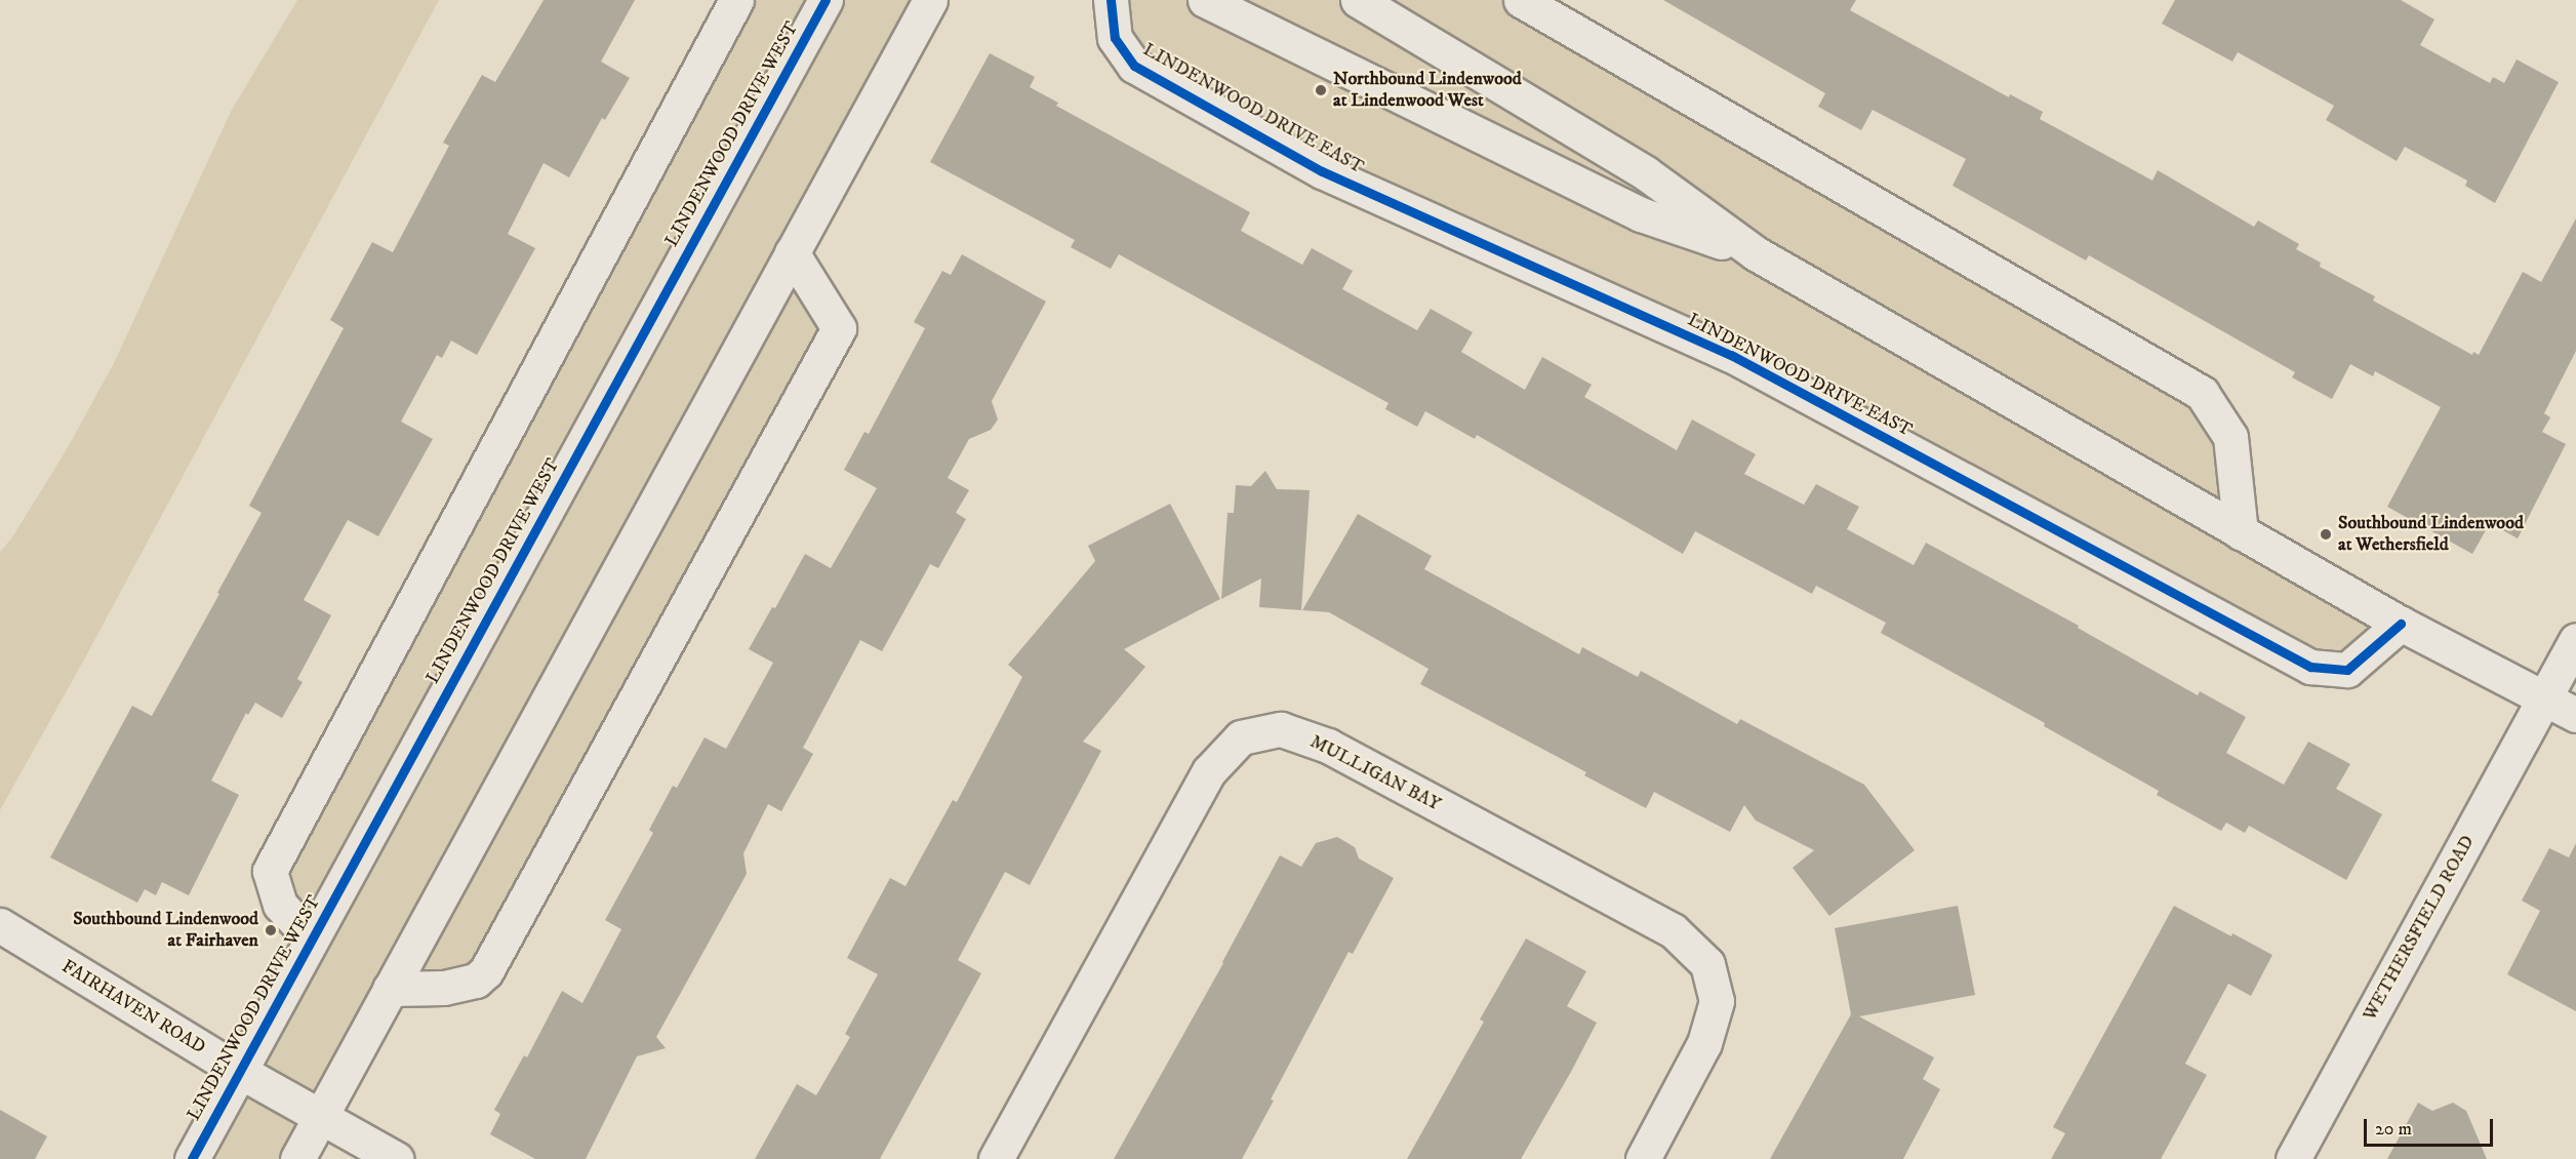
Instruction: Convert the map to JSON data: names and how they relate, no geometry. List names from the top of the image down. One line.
{"streets":{"street":["LINDENWOOD DRIVE EAST","LINDENWOOD DRIVE WEST","MULLIGAN BAY","WETHERSFIELD ROAD","FAIRHAVEN ROAD"]},"crossings":[["LINDENWOOD DRIVE WEST","FAIRHAVEN ROAD"]],"places":["Northbound Lindenwood at Lindenwood West","Southbound Lindenwood at Wethersfield","Southbound Lindenwood at Fairhaven"],"scale_bar":"20 m"}
